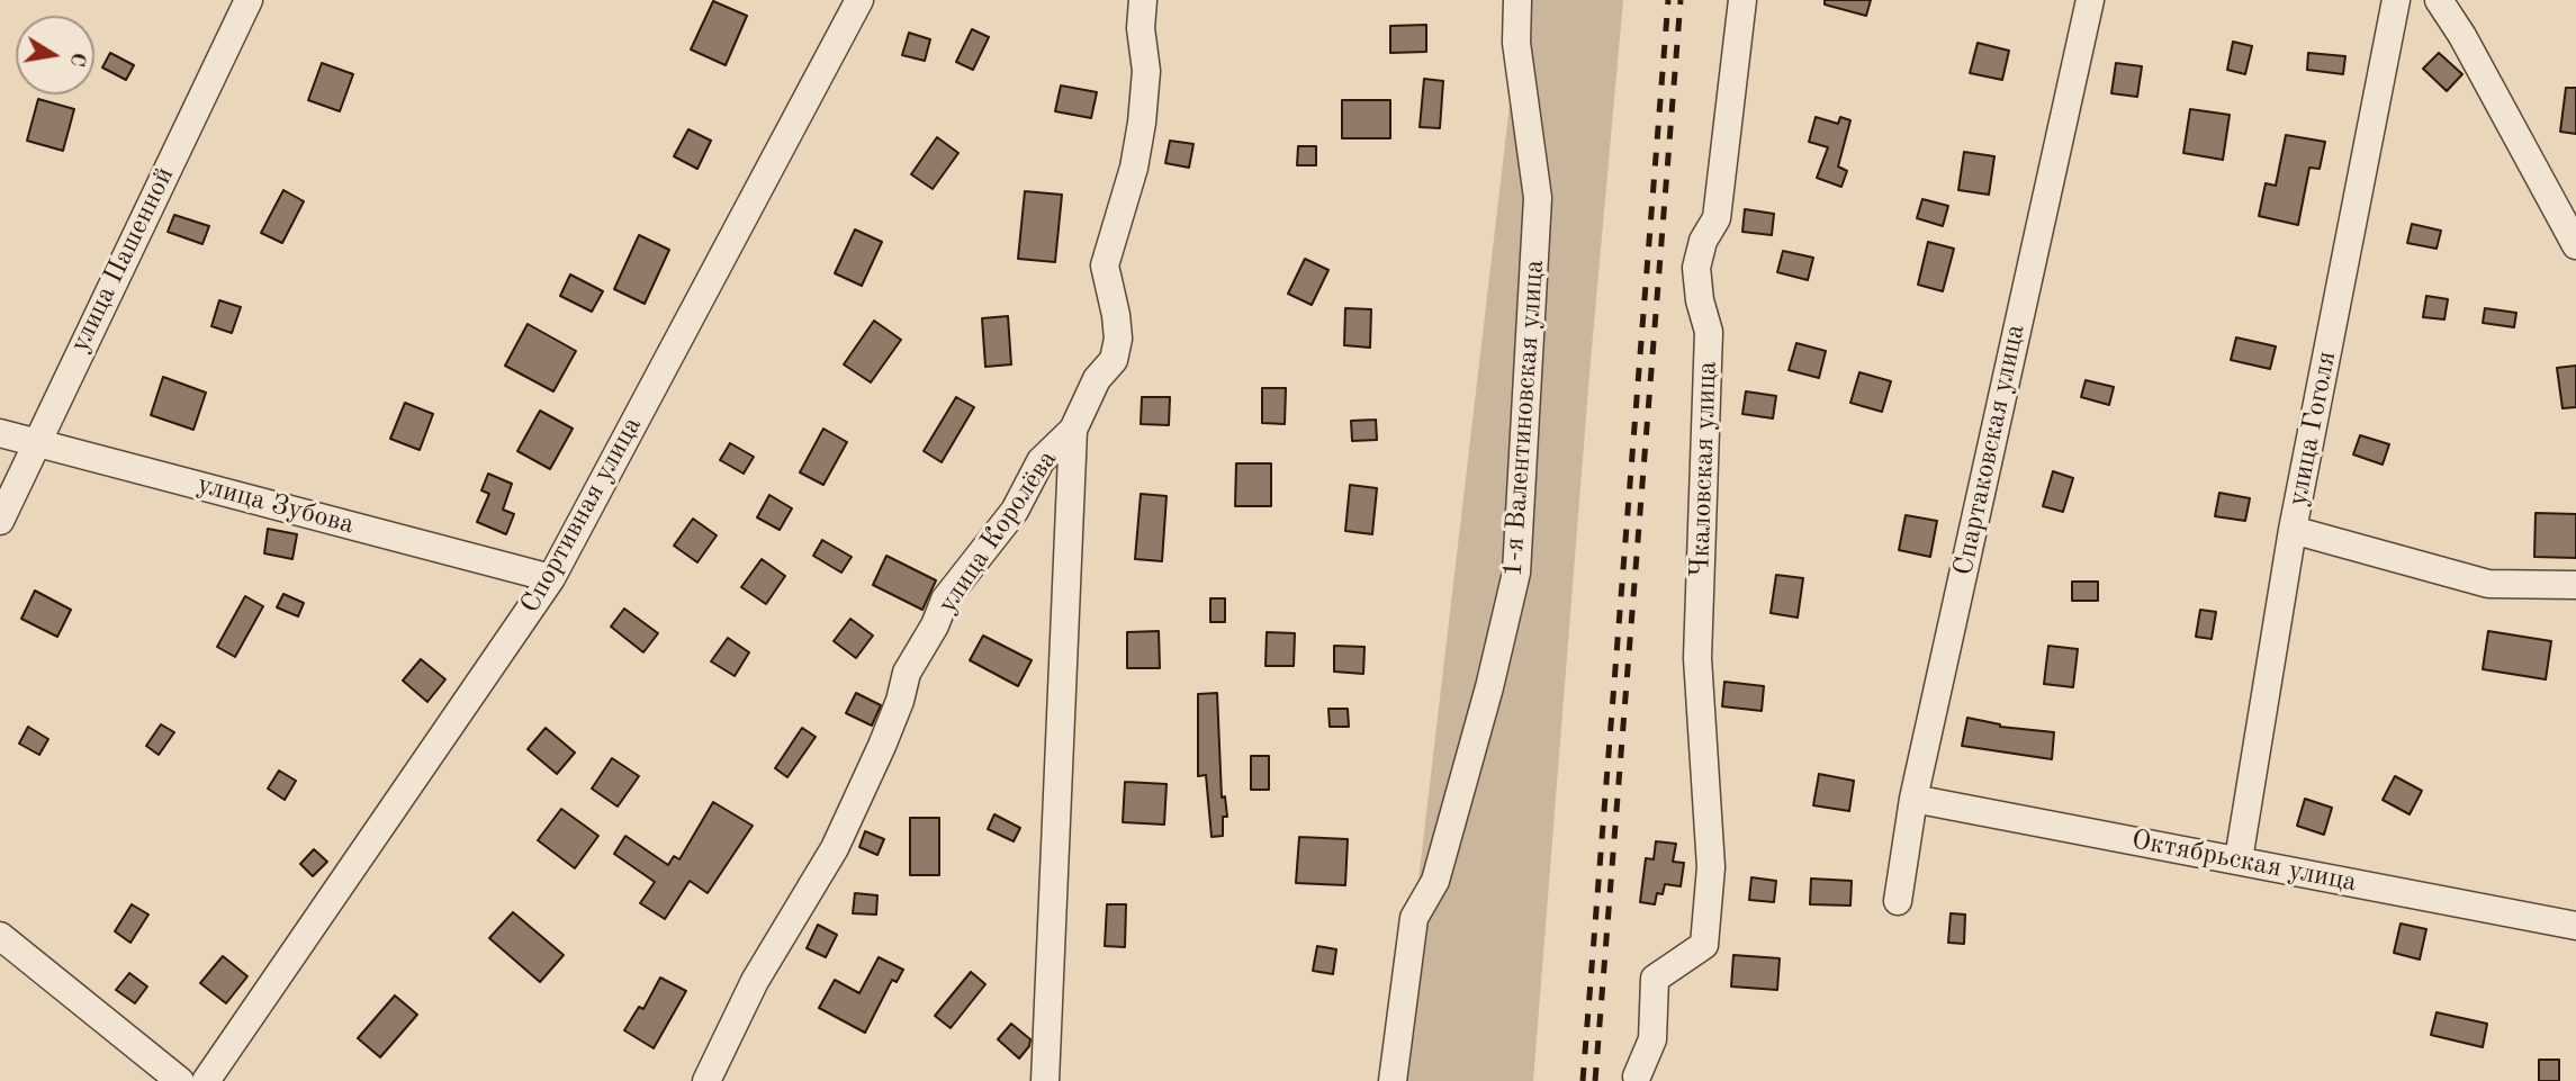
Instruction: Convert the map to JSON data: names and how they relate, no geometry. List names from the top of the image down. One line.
{"streets":{"street":["улица Пашенной","1-я Валентиновская улица","улица Гоголя","Спартаковская улица","Чкаловская улица","улица Зубова","Спортивная улица","улица Королёва","Октябрьская улица"]},"crossings":[["улица Пашенной","улица Зубова"],["улица Гоголя","Октябрьская улица"],["Спартаковская улица","Октябрьская улица"],["улица Зубова","Спортивная улица"]],"north":"right"}
